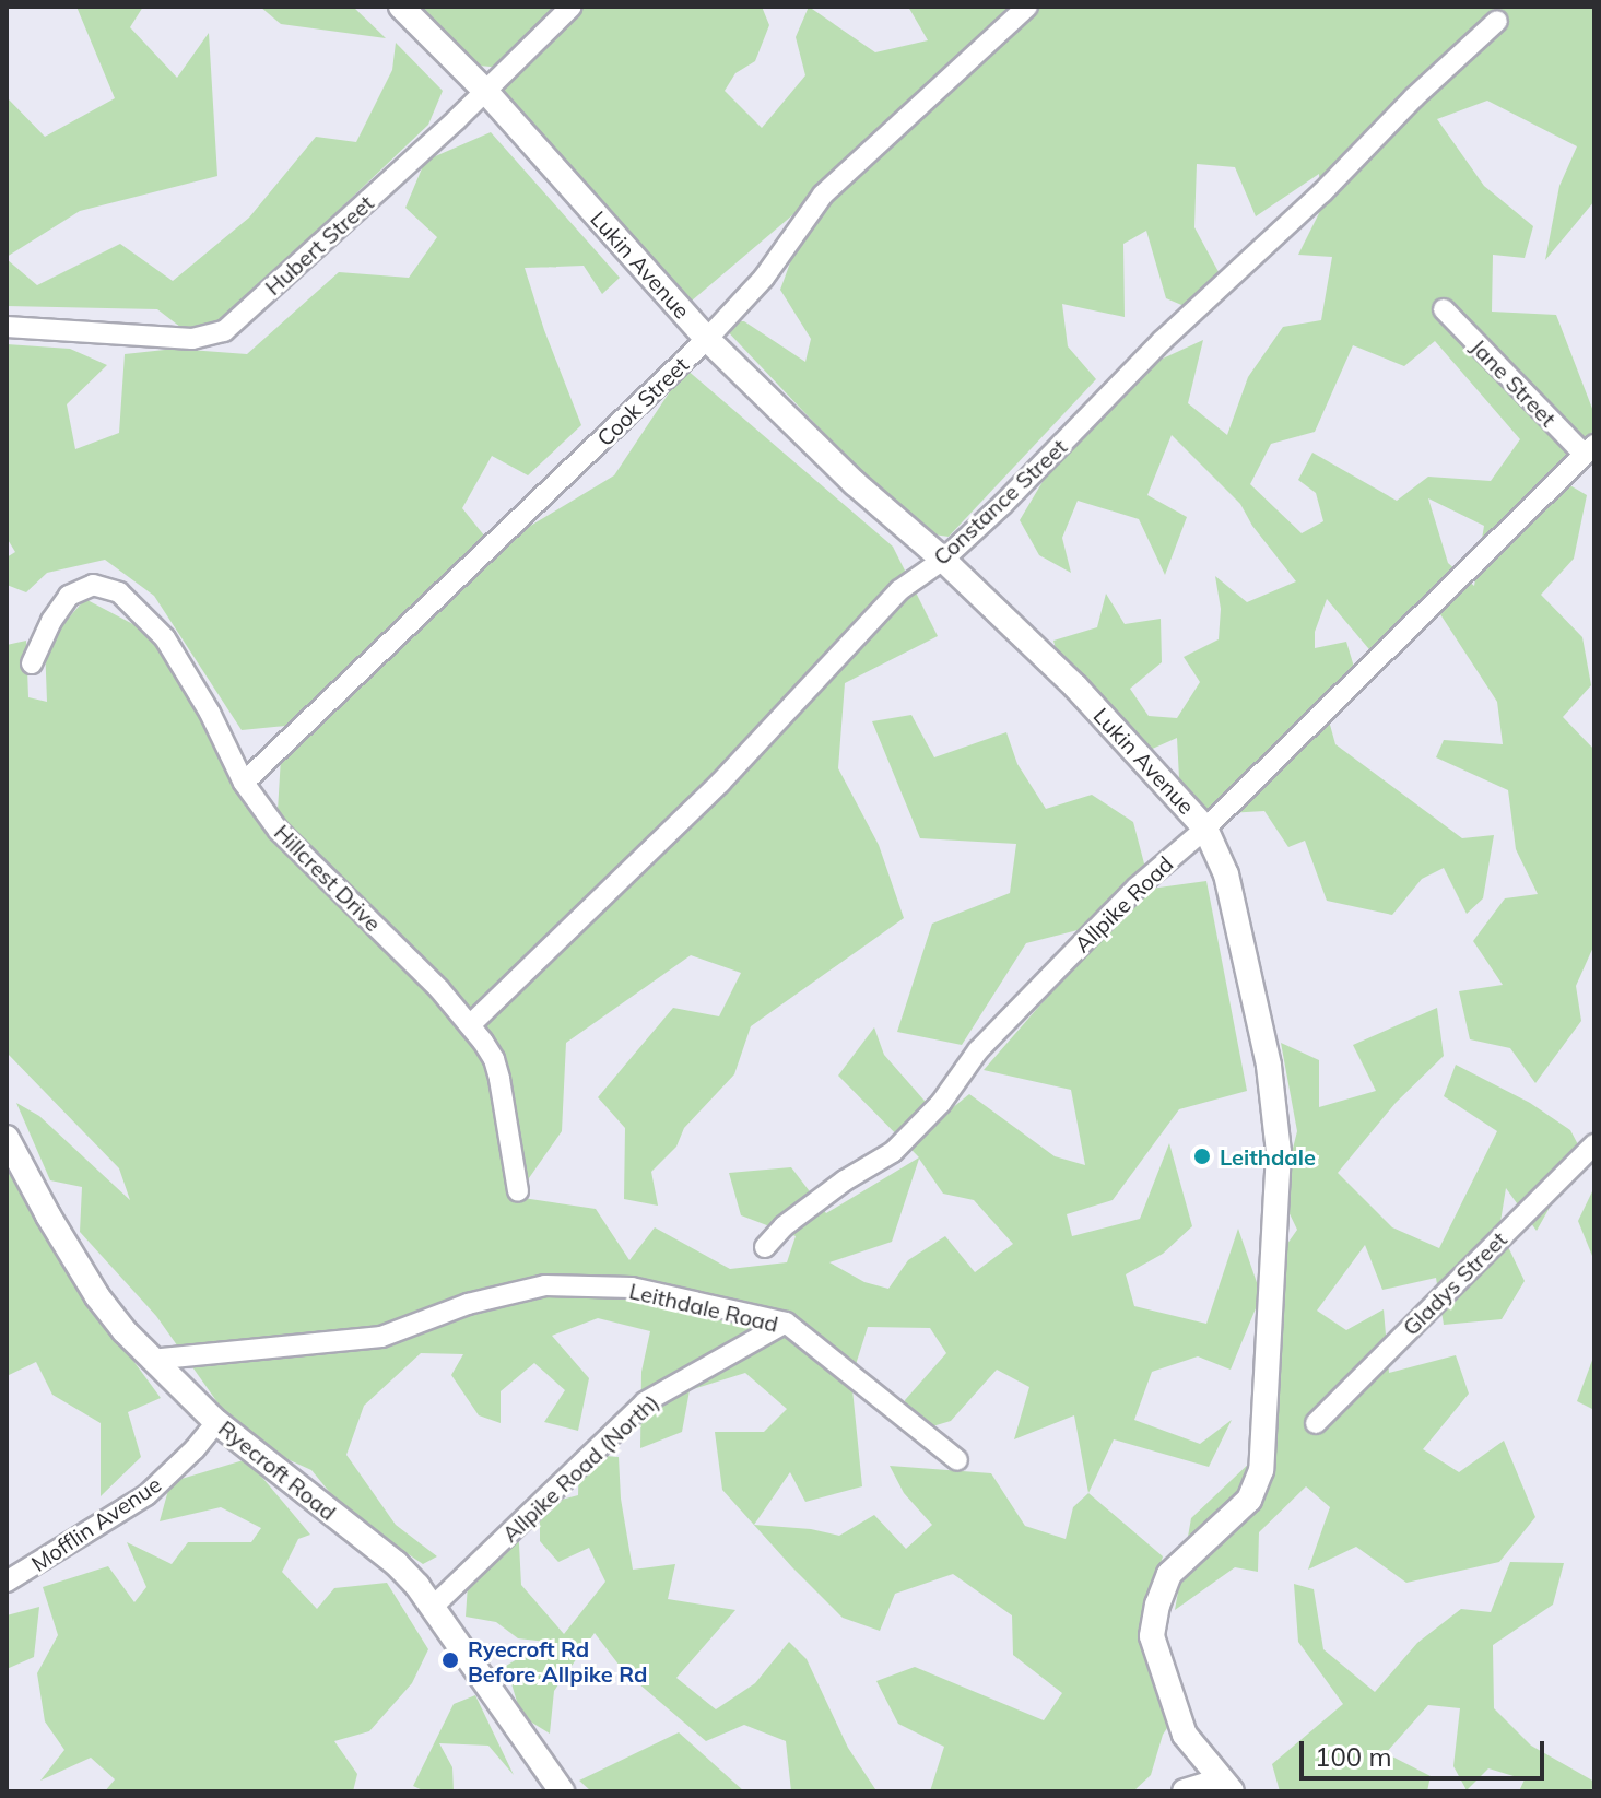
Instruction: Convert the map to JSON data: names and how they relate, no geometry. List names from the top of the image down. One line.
{"streets":{"street":["Hubert Street","Lukin Avenue","Jane Street","Cook Street","Constance Street","Hillcrest Drive","Allpike Road","Gladys Street","Leithdale Road","Allpike Road (North)","Ryecroft Road","Mofflin Avenue"]},"crossings":[["Hubert Street","Lukin Avenue"],["Lukin Avenue","Cook Street"],["Lukin Avenue","Constance Street"],["Lukin Avenue","Allpike Road"],["Jane Street","Allpike Road"],["Cook Street","Hillcrest Drive"],["Constance Street","Hillcrest Drive"],["Leithdale Road","Allpike Road (North)"],["Leithdale Road","Ryecroft Road"],["Allpike Road (North)","Ryecroft Road"],["Ryecroft Road","Mofflin Avenue"]],"places":["Leithdale","Ryecroft Rd Before Allpike Rd"],"scale_bar":"100 m"}
